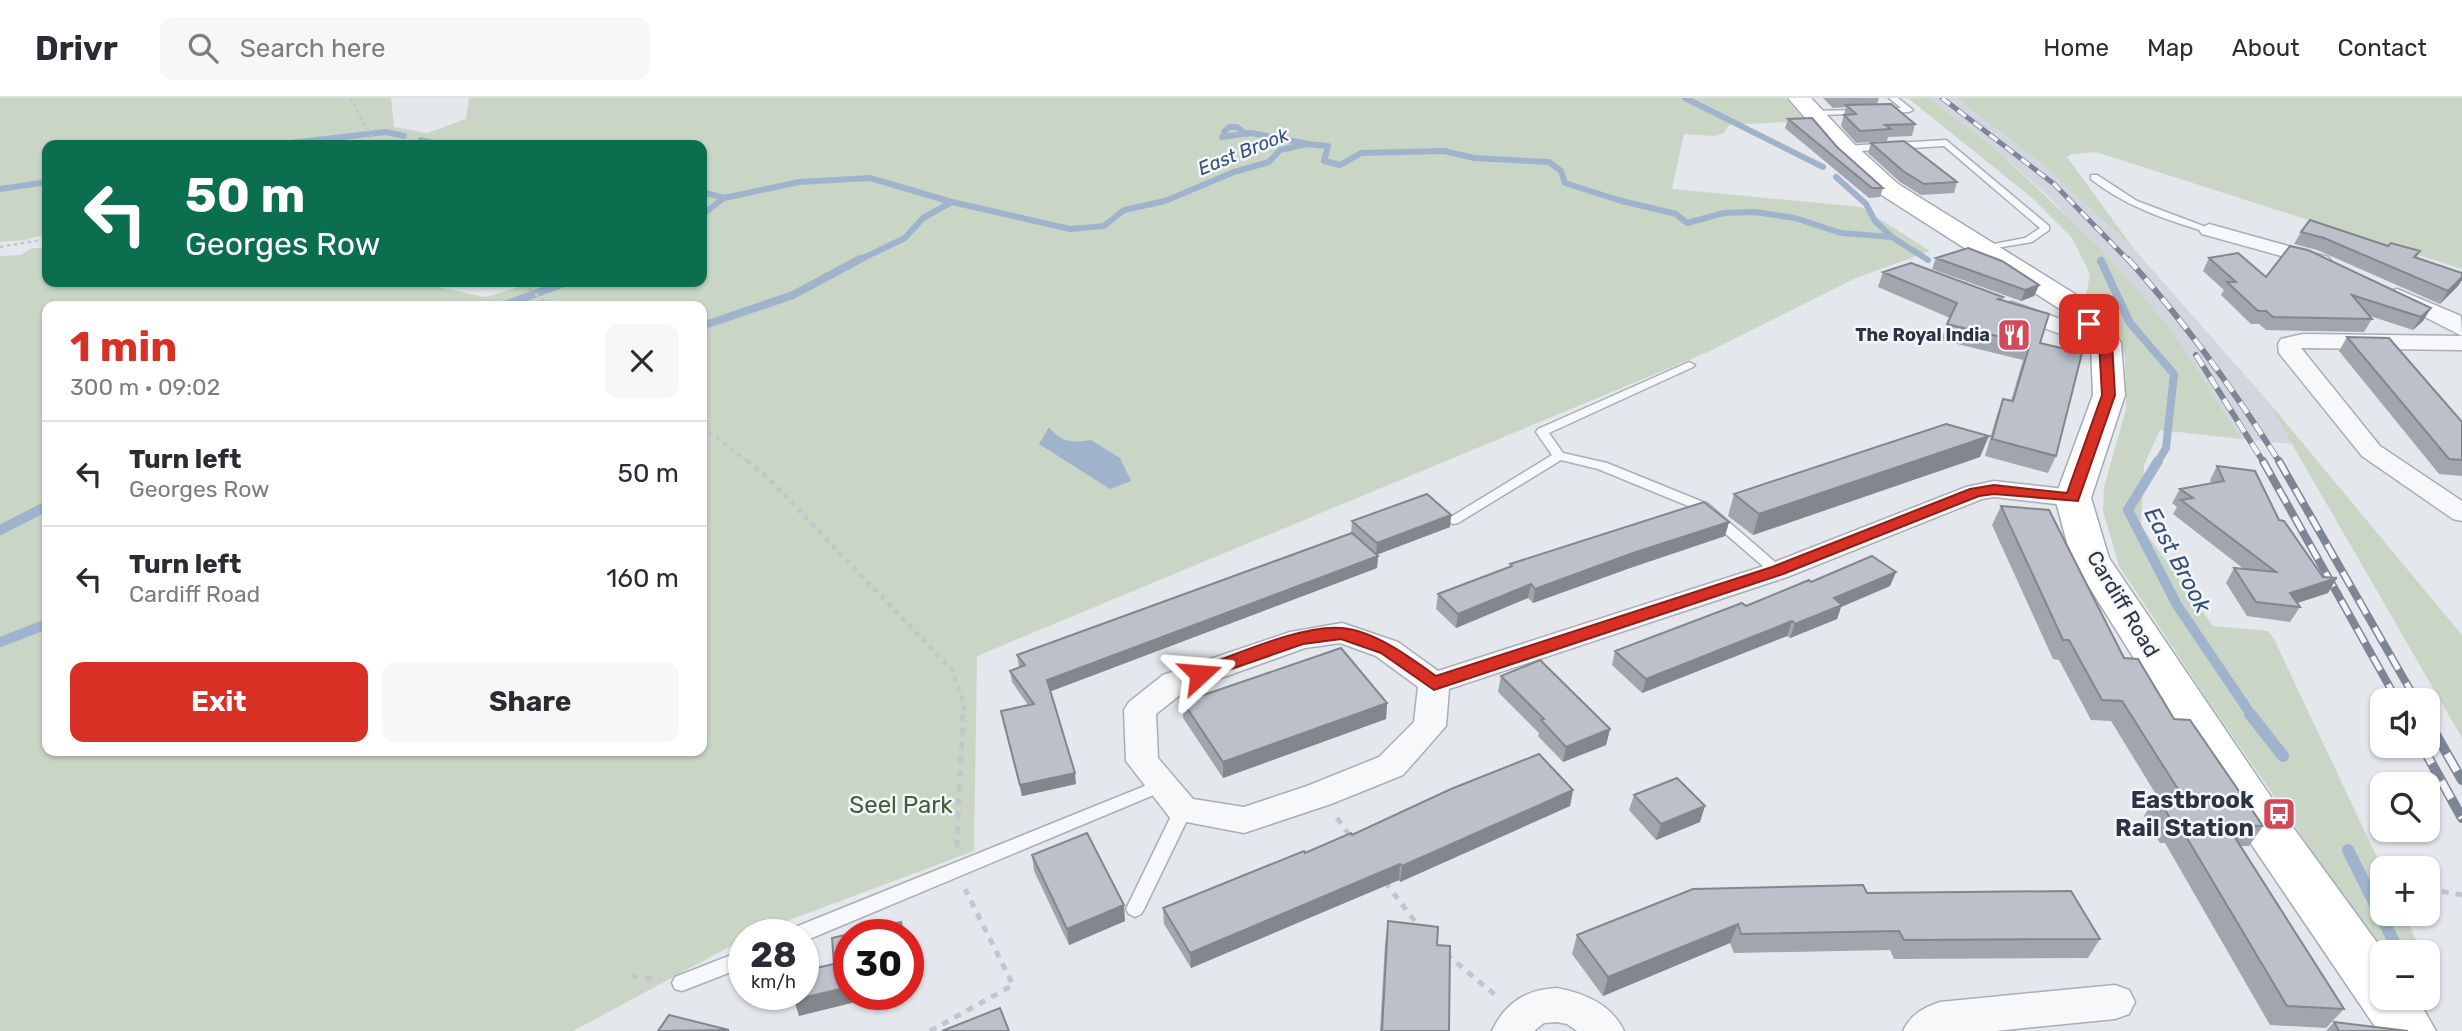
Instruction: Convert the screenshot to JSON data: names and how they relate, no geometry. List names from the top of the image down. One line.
{"streets":{"main road":["Cardiff Road"]},"water":["East Brook"],"parks":["Seel Park"],"places":{"restaurant":["The Royal India"],"bus stop":["Eastbrook Rail Station"]},"page":{"header":"Drivr","search":"Search here","nav":["Home","Map","About","Contact"],"turn":["50 m","Georges Row"],"heading":["1 min","300 m · 09:02"],"list":[{"name":"Turn left","note":"Georges Row","value":"50 m"},{"name":"Turn left","note":"Cardiff Road","value":"160 m"}],"buttons":["Exit","Share"],"map_buttons":["+","−"],"speed":"28 km/h","limit":"30"}}
